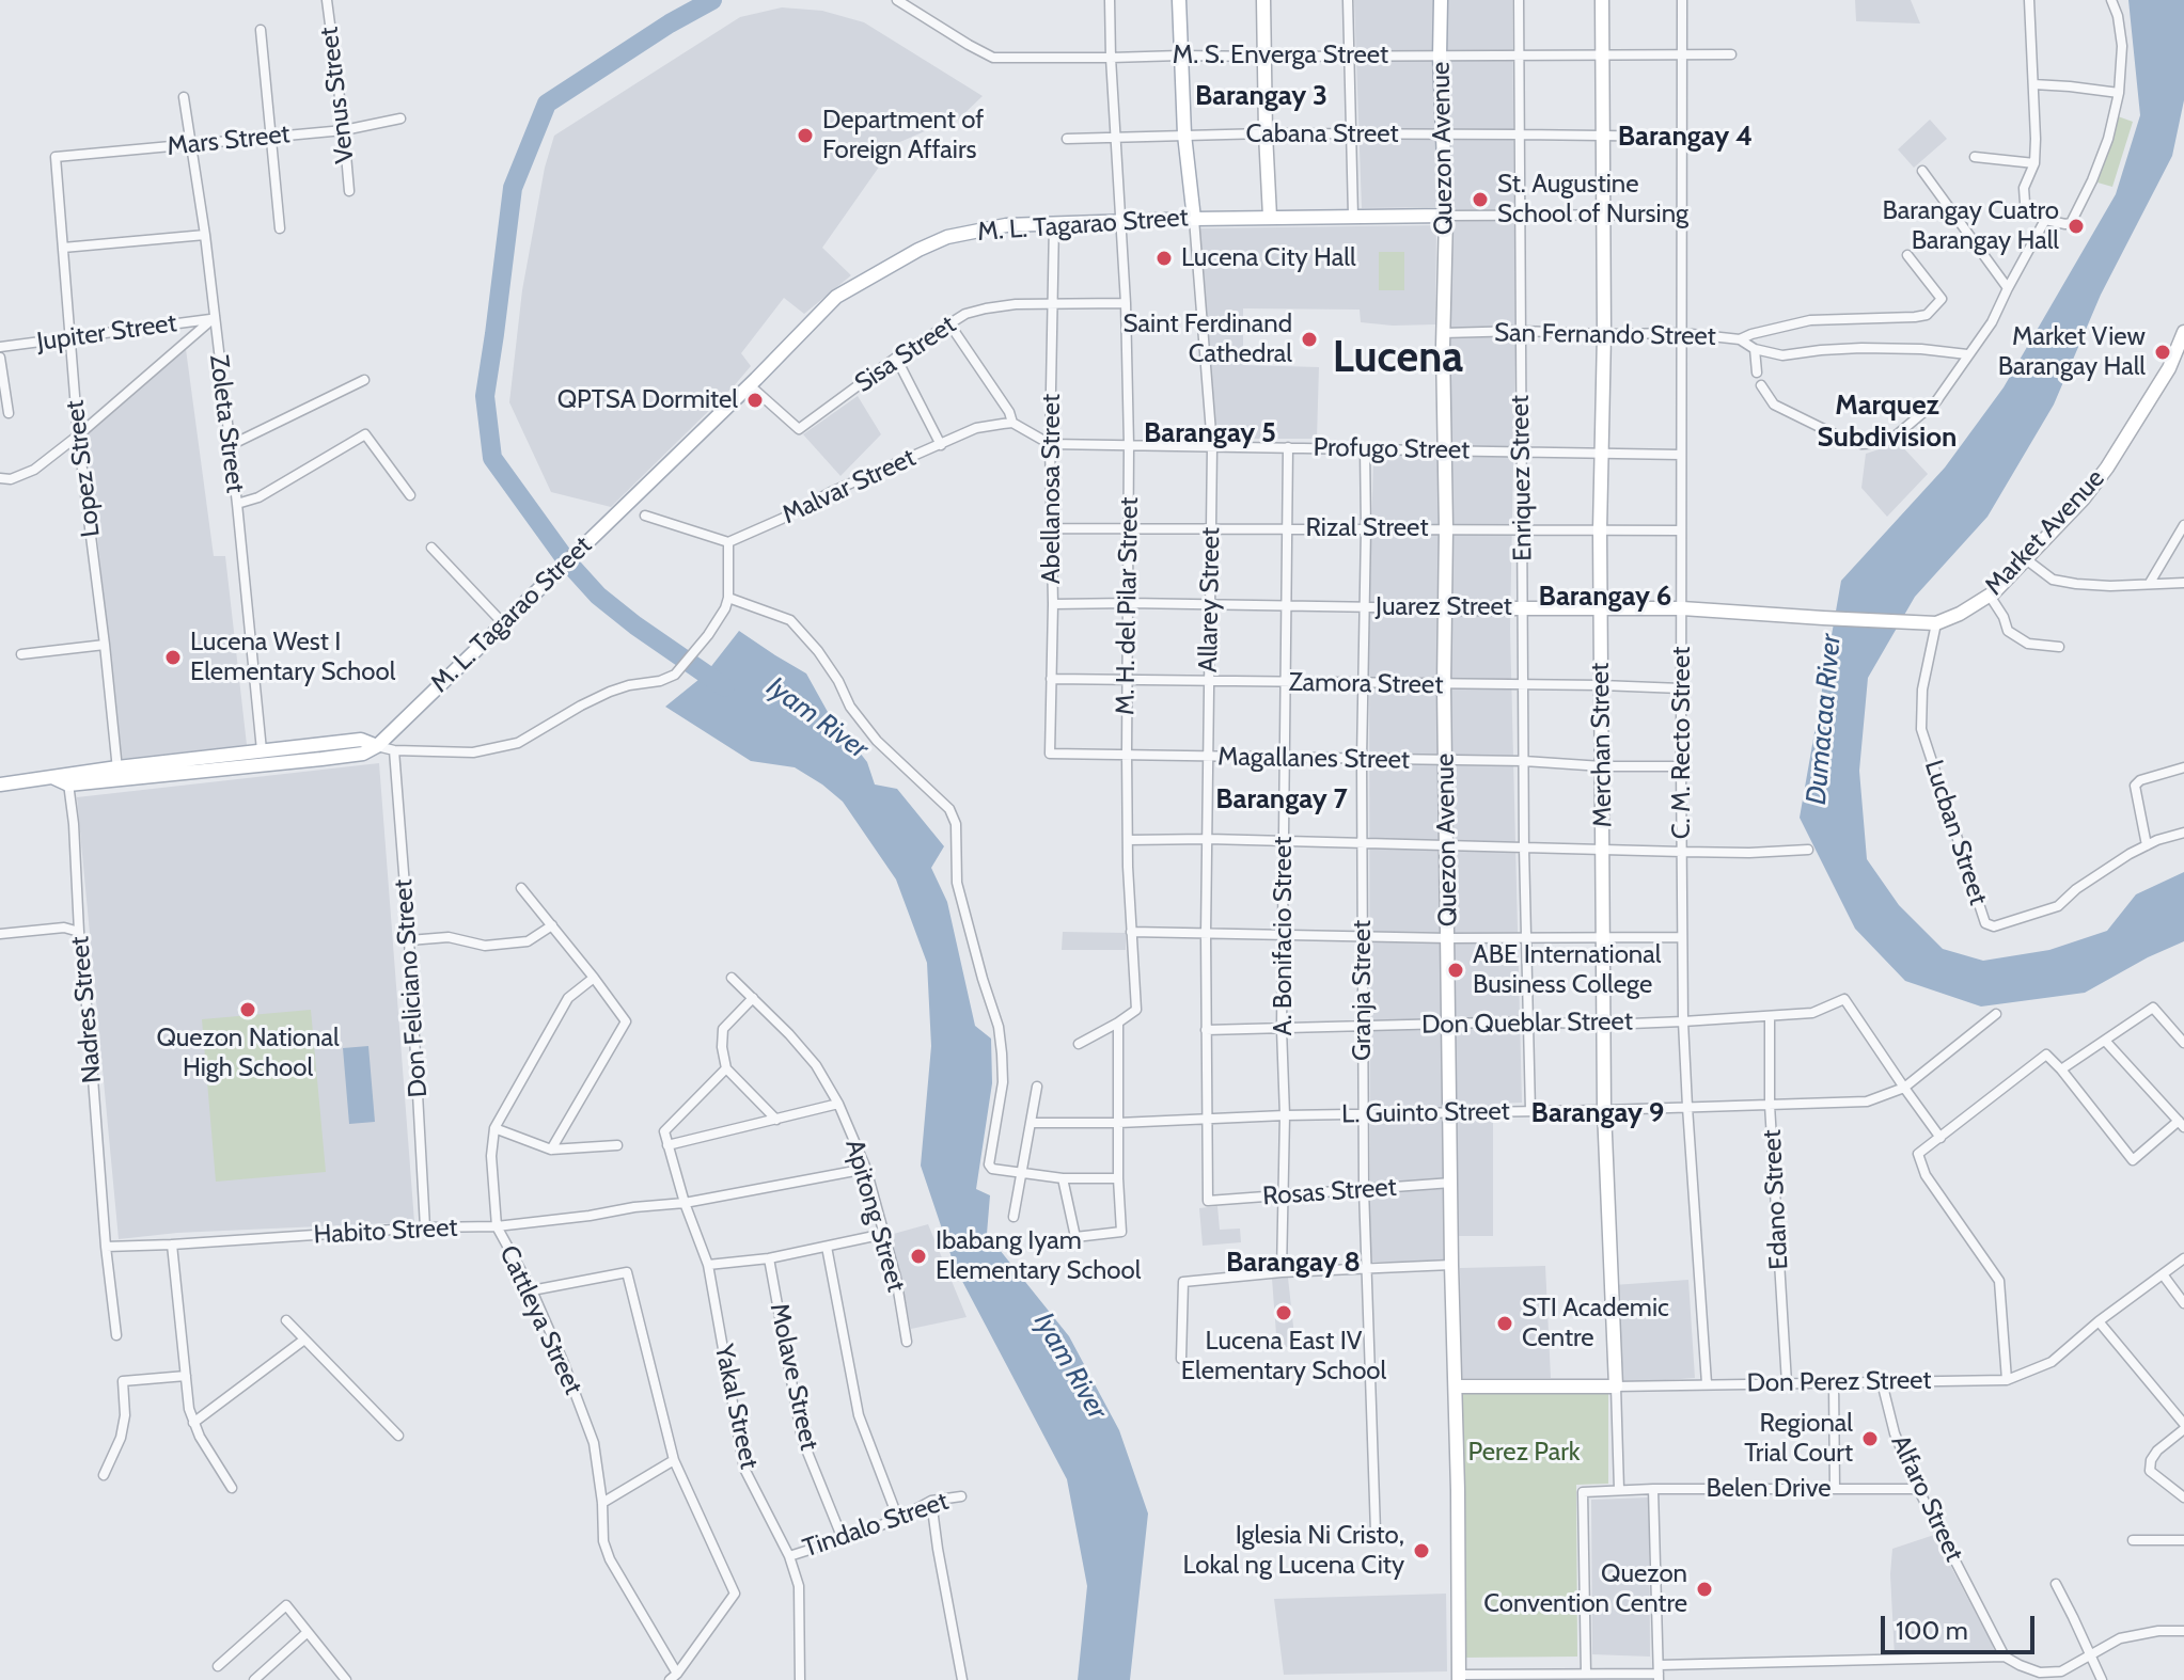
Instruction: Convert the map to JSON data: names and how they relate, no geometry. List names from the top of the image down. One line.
{"streets":{"main road":["Quezon Avenue","M. L. Tagarao Street","Market Avenue","Allarey Street","Juarez Street","Merchan Street","Don Perez Street"],"street":["M. S. Enverga Street","Venus Street","Cabana Street","Mars Street","Jupiter Street","San Fernando Street","Sisa Street","Zoleta Street","Profugo Street","Lopez Street","Enriquez Street","Malvar Street","Abellanosa Street","Rizal Street","M. H. del Pilar Street","Zamora Street","C. M. Recto Street","Magallanes Street","Lucban Street","A. Bonifacio Street","Don Feliciano Street","Granja Street","Nadres Street","Don Queblar Street","L. Guinto Street","Rosas Street","Edano Street","Apitong Street","Habito Street","Cattleya Street","Molave Street","Yakal Street","Belen Drive","Alfaro Street","Tindalo Street"]},"crossings":[["M. S. Enverga Street","Quezon Avenue"],["M. S. Enverga Street","Enriquez Street"],["M. S. Enverga Street","Allarey Street"],["M. S. Enverga Street","M. H. del Pilar Street"],["M. S. Enverga Street","C. M. Recto Street"],["M. S. Enverga Street","Merchan Street"],["Venus Street","Mars Street"],["Cabana Street","Quezon Avenue"],["Cabana Street","Enriquez Street"],["Cabana Street","Allarey Street"],["Cabana Street","M. H. del Pilar Street"],["Cabana Street","C. M. Recto Street"],["Cabana Street","Merchan Street"],["Mars Street","Zoleta Street"],["Mars Street","Lopez Street"],["Quezon Avenue","M. L. Tagarao Street"],["Quezon Avenue","San Fernando Street"],["Quezon Avenue","Profugo Street"],["Quezon Avenue","Rizal Street"],["Quezon Avenue","Juarez Street"],["Quezon Avenue","Zamora Street"],["Quezon Avenue","Magallanes Street"],["Quezon Avenue","Don Queblar Street"],["Quezon Avenue","L. Guinto Street"],["Quezon Avenue","Rosas Street"],["Quezon Avenue","Don Perez Street"],["M. L. Tagarao Street","Sisa Street"],["M. L. Tagarao Street","Zoleta Street"],["M. L. Tagarao Street","Lopez Street"],["M. L. Tagarao Street","Enriquez Street"],["M. L. Tagarao Street","Abellanosa Street"],["M. L. Tagarao Street","Allarey Street"],["M. L. Tagarao Street","M. H. del Pilar Street"],["M. L. Tagarao Street","C. M. Recto Street"],["M. L. Tagarao Street","Merchan Street"],["M. L. Tagarao Street","Nadres Street"],["Jupiter Street","Zoleta Street"],["Jupiter Street","Lopez Street"],["San Fernando Street","Enriquez Street"],["San Fernando Street","C. M. Recto Street"],["San Fernando Street","Merchan Street"],["Sisa Street","Abellanosa Street"],["Sisa Street","M. H. del Pilar Street"],["Profugo Street","Enriquez Street"],["Profugo Street","Abellanosa Street"],["Profugo Street","Allarey Street"],["Profugo Street","M. H. del Pilar Street"],["Profugo Street","C. M. Recto Street"],["Profugo Street","Merchan Street"],["Profugo Street","A. Bonifacio Street"],["Profugo Street","Granja Street"],["Enriquez Street","Rizal Street"],["Enriquez Street","Juarez Street"],["Enriquez Street","Zamora Street"],["Enriquez Street","Magallanes Street"],["Enriquez Street","Don Queblar Street"],["Enriquez Street","L. Guinto Street"],["Abellanosa Street","Rizal Street"],["Abellanosa Street","Juarez Street"],["Abellanosa Street","Zamora Street"],["Abellanosa Street","Magallanes Street"],["Rizal Street","Allarey Street"],["Rizal Street","M. H. del Pilar Street"],["Rizal Street","C. M. Recto Street"],["Rizal Street","Merchan Street"],["Rizal Street","A. Bonifacio Street"],["Rizal Street","Granja Street"],["Market Avenue","Juarez Street"],["Market Avenue","Lucban Street"],["Allarey Street","Juarez Street"],["Allarey Street","Zamora Street"],["Allarey Street","Magallanes Street"],["Allarey Street","Don Queblar Street"],["Allarey Street","L. Guinto Street"],["Allarey Street","Rosas Street"],["M. H. del Pilar Street","Juarez Street"],["M. H. del Pilar Street","Zamora Street"],["M. H. del Pilar Street","Magallanes Street"],["M. H. del Pilar Street","L. Guinto Street"],["Juarez Street","C. M. Recto Street"],["Juarez Street","Merchan Street"],["Juarez Street","Lucban Street"],["Juarez Street","A. Bonifacio Street"],["Juarez Street","Granja Street"],["Zamora Street","C. M. Recto Street"],["Zamora Street","Merchan Street"],["Zamora Street","A. Bonifacio Street"],["Zamora Street","Granja Street"],["C. M. Recto Street","Magallanes Street"],["C. M. Recto Street","Don Queblar Street"],["C. M. Recto Street","L. Guinto Street"],["C. M. Recto Street","Don Perez Street"],["Merchan Street","Magallanes Street"],["Merchan Street","Don Queblar Street"],["Merchan Street","L. Guinto Street"],["Merchan Street","Don Perez Street"],["Merchan Street","Belen Drive"],["Magallanes Street","A. Bonifacio Street"],["Magallanes Street","Granja Street"],["A. Bonifacio Street","Don Queblar Street"],["A. Bonifacio Street","L. Guinto Street"],["A. Bonifacio Street","Rosas Street"],["Don Feliciano Street","Habito Street"],["Granja Street","Don Queblar Street"],["Granja Street","L. Guinto Street"],["Granja Street","Rosas Street"],["Nadres Street","Habito Street"],["Don Queblar Street","L. Guinto Street"],["Don Queblar Street","Edano Street"],["L. Guinto Street","Edano Street"],["Edano Street","Don Perez Street"],["Apitong Street","Habito Street"],["Habito Street","Cattleya Street"],["Habito Street","Yakal Street"],["Molave Street","Tindalo Street"],["Don Perez Street","Alfaro Street"],["Yakal Street","Tindalo Street"],["Belen Drive","Alfaro Street"]],"districts":["Barangay 3","Barangay 4","Lucena","Marquez Subdivision","Barangay 5","Barangay 6","Barangay 7","Barangay 9","Barangay 8"],"water":["Iyam River","Dumacaa River"],"parks":["Perez Park"],"places":["Department of Foreign Affairs","St. Augustine School of Nursing","Barangay Cuatro Barangay Hall","Lucena City Hall","Saint Ferdinand Cathedral","Market View Barangay Hall","QPTSA Dormitel","Lucena West I Elementary School","ABE International Business College","Quezon National High School","Ibabang Iyam Elementary School","Lucena East IV Elementary School","STI Academic Centre","Regional Trial Court","Iglesia Ni Cristo, Lokal ng Lucena City","Quezon Convention Centre"],"scale_bar":"100 m"}
